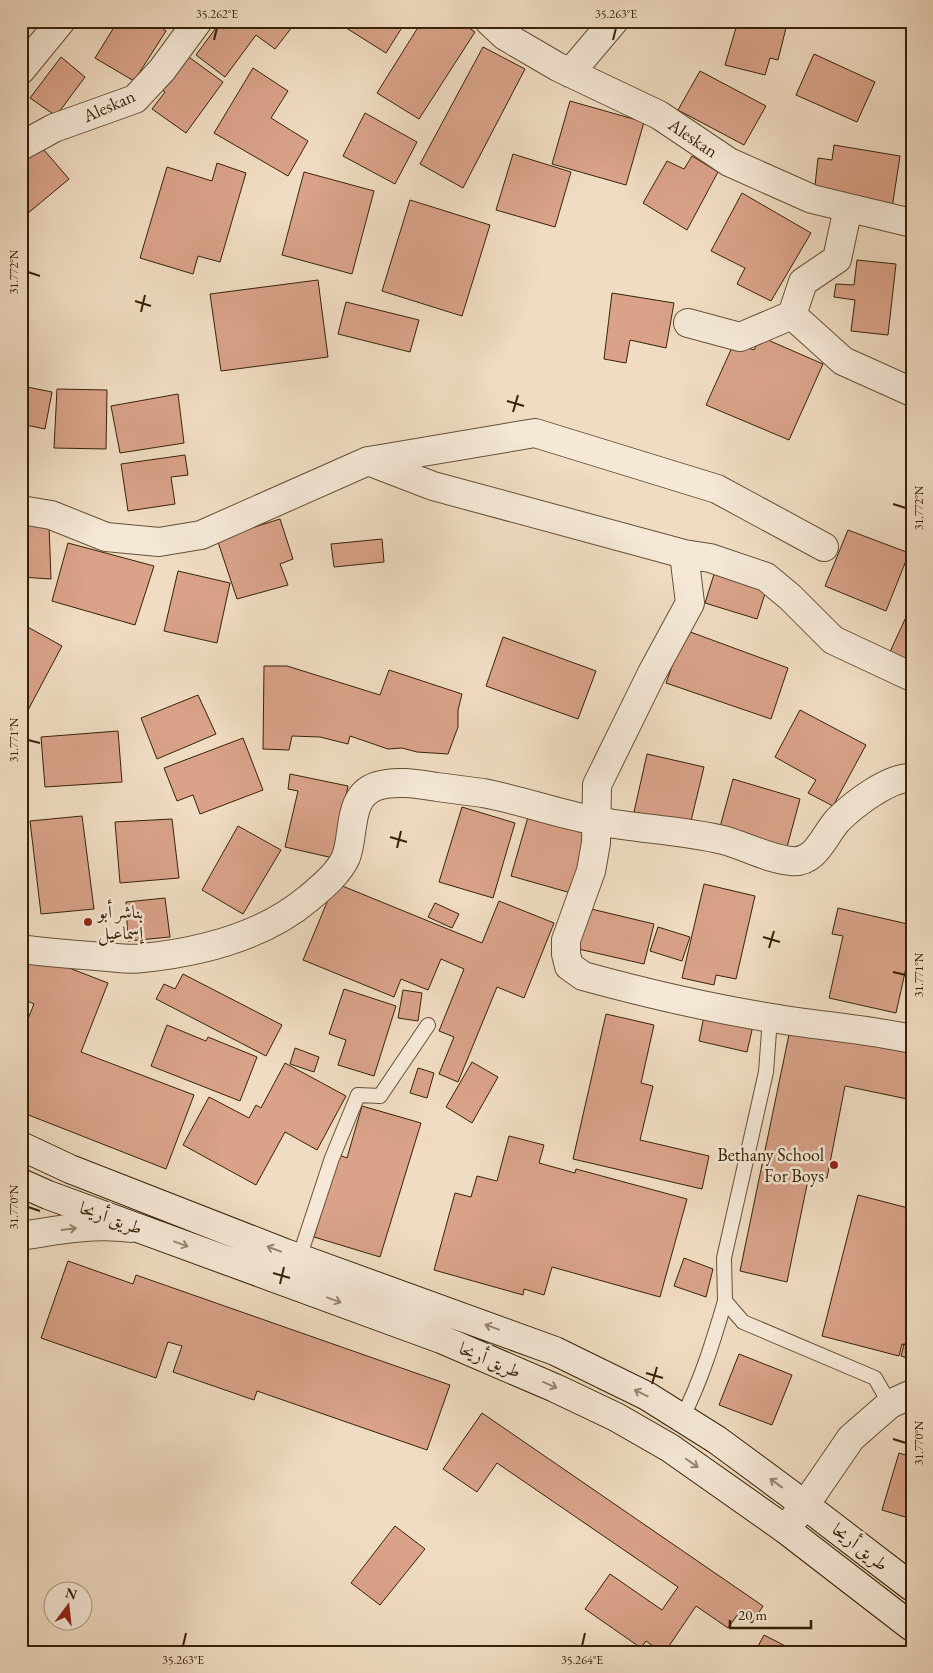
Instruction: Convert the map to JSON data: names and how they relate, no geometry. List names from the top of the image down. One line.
{"streets":{"street":["Aleskan","طريق أريحا"]},"places":["بناشر أبو إسماعيل","Bethany School For Boys"],"scale_bar":"20 m","north":"top","coordinates":["35.262°E","35.263°E","31.772°N","31.771°N","31.770°N","35.264°E"]}
